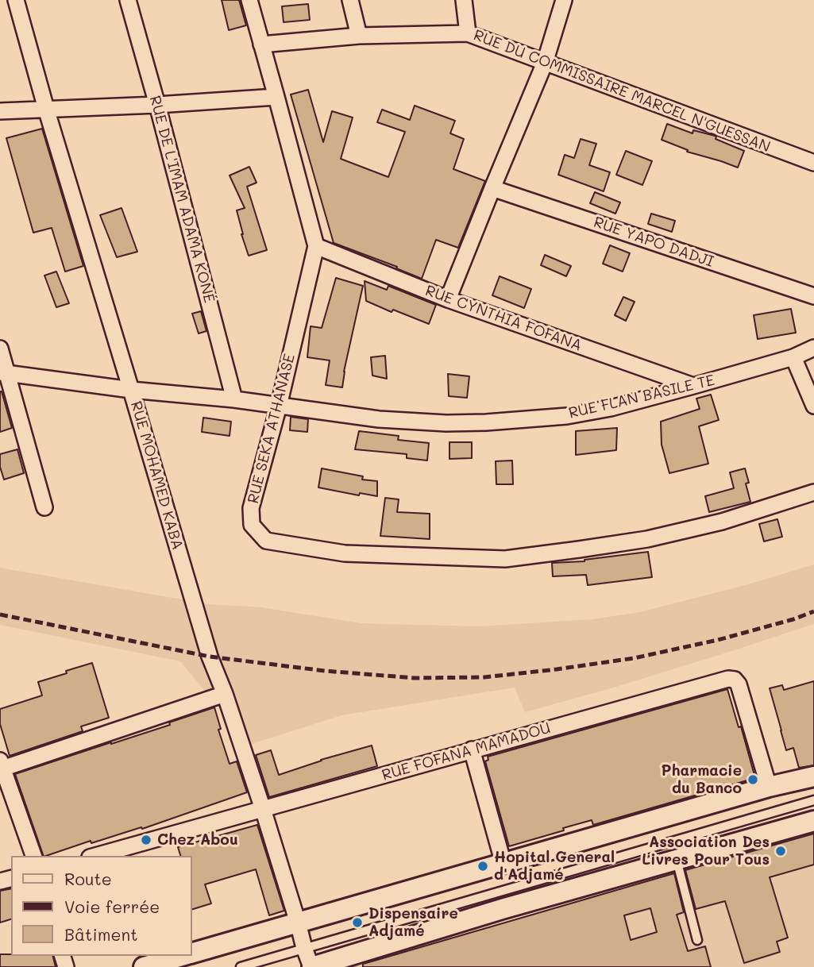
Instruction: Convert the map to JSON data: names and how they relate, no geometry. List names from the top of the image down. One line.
{"streets":{"street":["RUE DU COMMISSAIRE MARCEL N'GUESSAN","RUE DE L'IMAM ADAMA KONÉ","RUE YAPO DADJI","RUE CYNTHIA FOFANA","RUE FLAN BASILE TE","RUE SEKA ATHANASE","RUE MOHAMED KABA","RUE FOFANA MAMADOU"]},"crossings":[["RUE DU COMMISSAIRE MARCEL N'GUESSAN","RUE SEKA ATHANASE"],["RUE DE L'IMAM ADAMA KONÉ","RUE FLAN BASILE TE"],["RUE CYNTHIA FOFANA","RUE FLAN BASILE TE"],["RUE CYNTHIA FOFANA","RUE SEKA ATHANASE"],["RUE FLAN BASILE TE","RUE SEKA ATHANASE"],["RUE FLAN BASILE TE","RUE MOHAMED KABA"],["RUE MOHAMED KABA","RUE FOFANA MAMADOU"]],"places":["Pharmacie du Banco","Chez Abou","Association Des Livres Pour Tous","Hopital General d'Adjamé","Dispensaire Adjamé"],"legend":["Route","Voie ferrée","Bâtiment"]}
